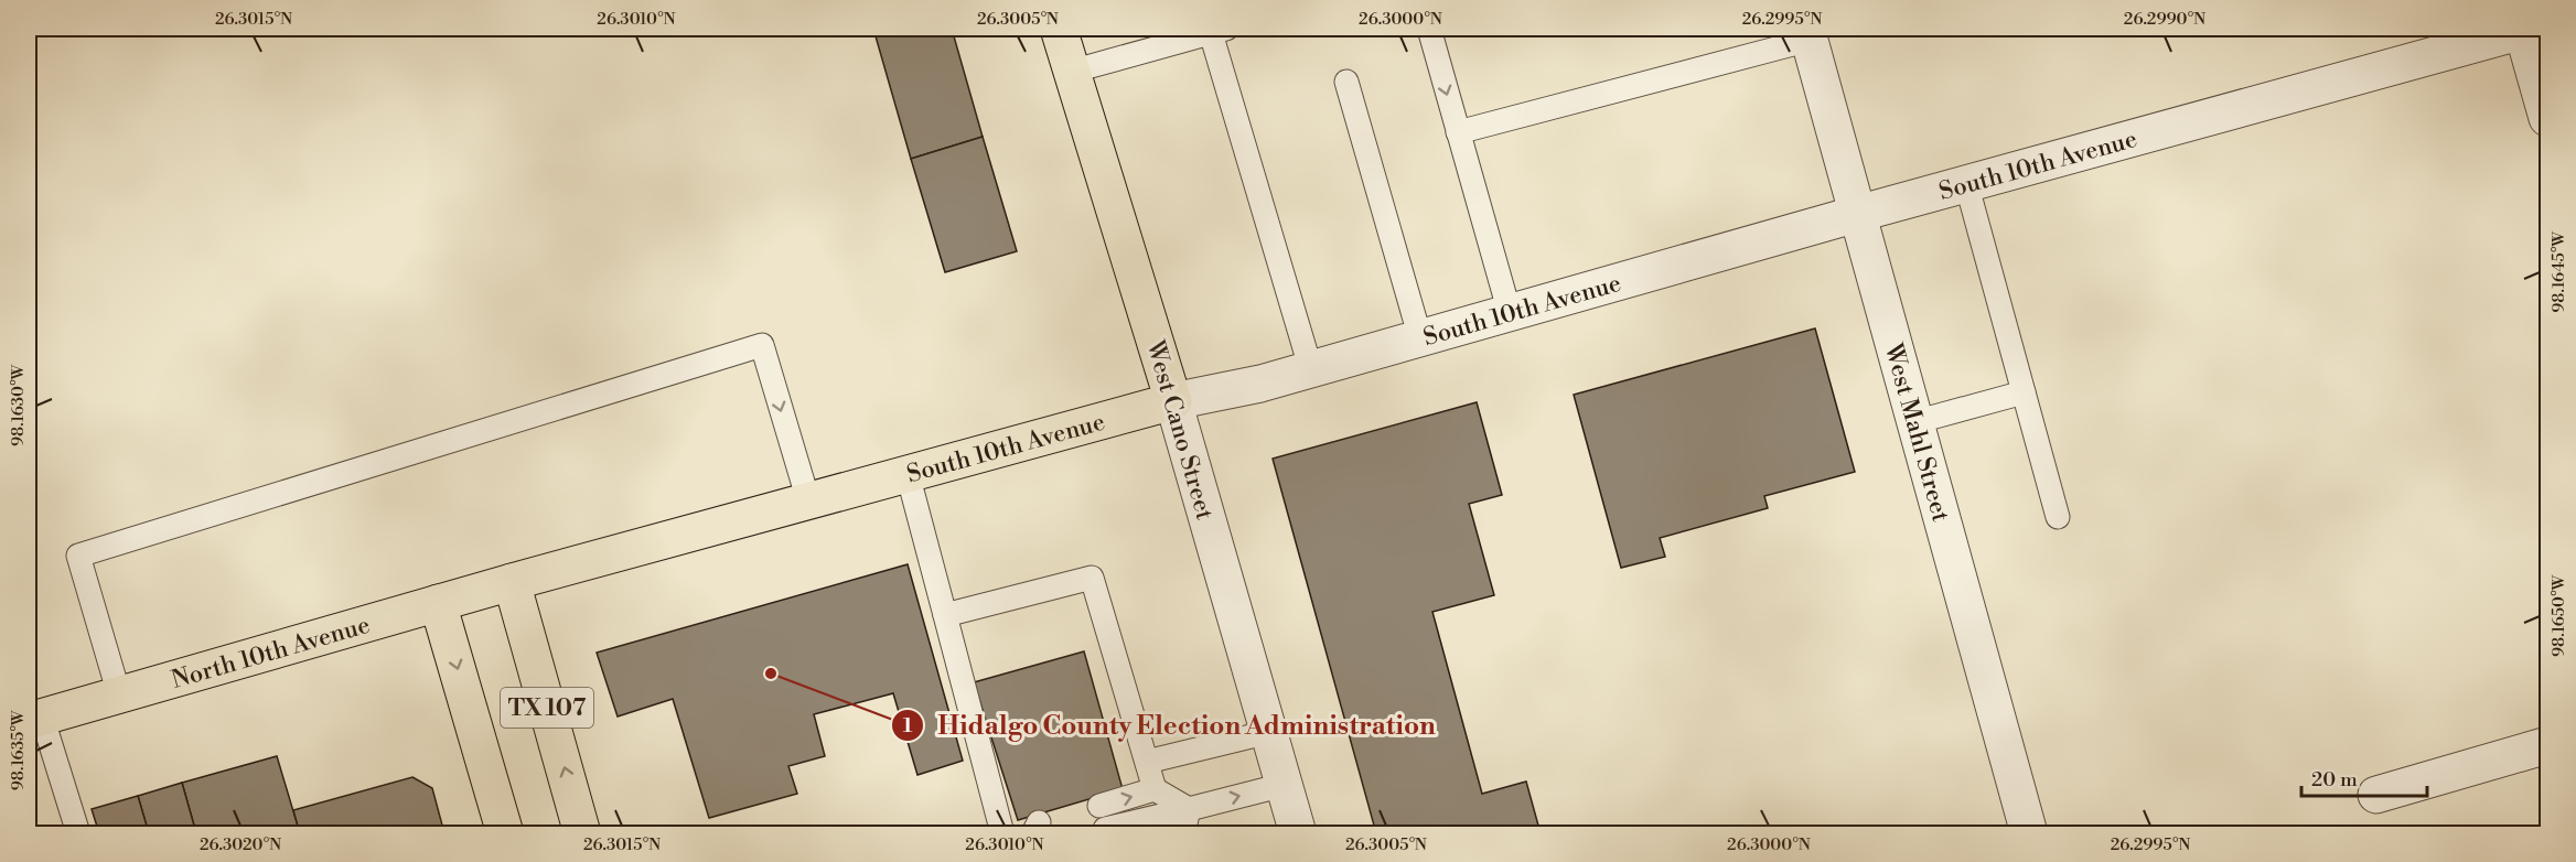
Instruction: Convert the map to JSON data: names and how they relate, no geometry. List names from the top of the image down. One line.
{"streets":{"main road":["South 10th Avenue","West Cano Street","North 10th Avenue","TX 107"],"street":["West Mahl Street"]},"crossings":[["South 10th Avenue","West Cano Street"],["South 10th Avenue","West Mahl Street"],["South 10th Avenue","North 10th Avenue"],["South 10th Avenue","TX 107"],["North 10th Avenue","TX 107"]],"places":["Hidalgo County Election Administration"],"scale_bar":"20 m","coordinates":["26.3015°N","26.3010°N","26.3005°N","26.3000°N","26.2995°N","26.2990°N","98.1645°W","98.1630°W","98.1650°W","98.1635°W","26.3020°N"]}
